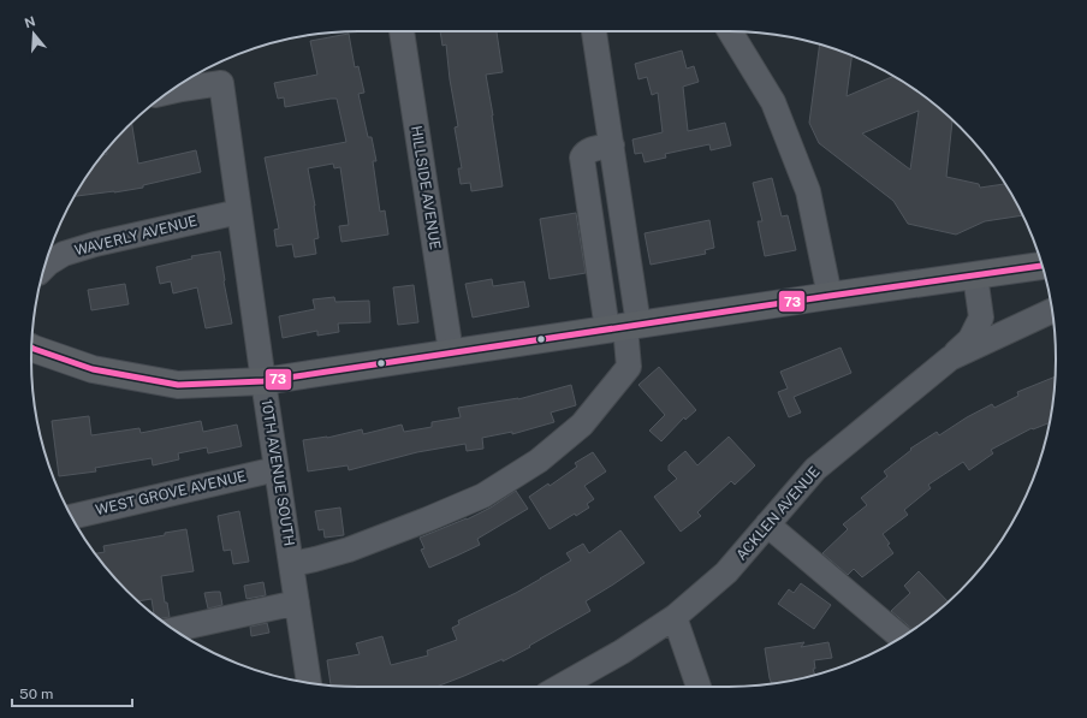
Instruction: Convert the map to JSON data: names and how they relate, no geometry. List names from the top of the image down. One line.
{"streets":{"street":["HILLSIDE AVENUE","WAVERLY AVENUE","10TH AVENUE SOUTH","WEST GROVE AVENUE","ACKLEN AVENUE"]},"crossings":[["WAVERLY AVENUE","10TH AVENUE SOUTH"],["10TH AVENUE SOUTH","WEST GROVE AVENUE"]],"lines":["transit line 73"],"scale_bar":"50 m","north":"top"}
